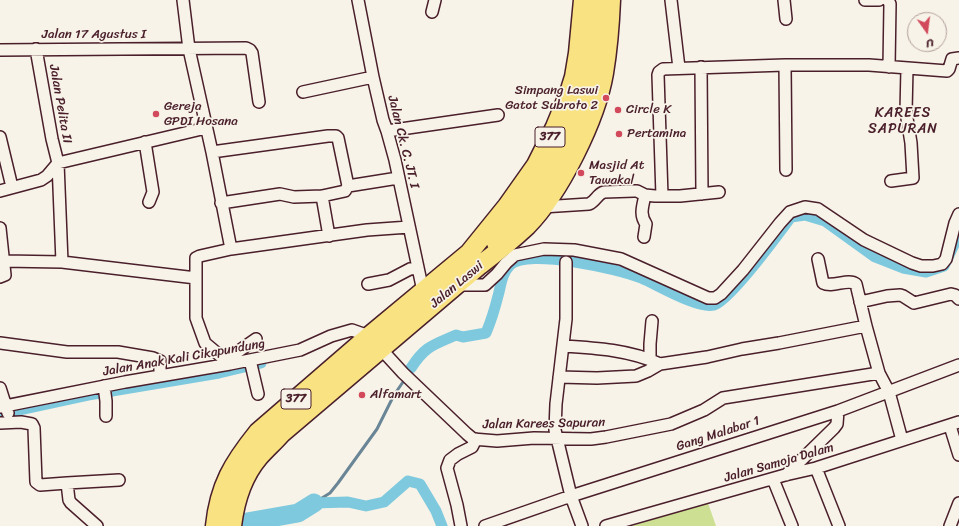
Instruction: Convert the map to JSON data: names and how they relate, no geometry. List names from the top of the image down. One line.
{"streets":{"main road":["377","Jalan Laswi"],"street":["Jalan 17 Agustus I","Jalan Pelita II","Jalan Ck. C. JT. I","Jalan Anak Kali Cikapundung","Jalan Karees Sapuran","Gang Malabar 1","Jalan Samoja Dalam"]},"crossings":[["Jalan 17 Agustus I","Jalan Pelita II"],["377","Jalan Laswi"],["Jalan Ck. C. JT. I","Jalan Laswi"],["Jalan Laswi","Jalan Anak Kali Cikapundung"],["Jalan Laswi","Jalan Karees Sapuran"]],"districts":["KAREES SAPURAN"],"places":["Simpang Laswi Gatot Subroto 2","Circle K","Gereja GPDI Hosana","Pertamina","Masjid At Tawakal","Alfamart"],"north":"bottom"}
